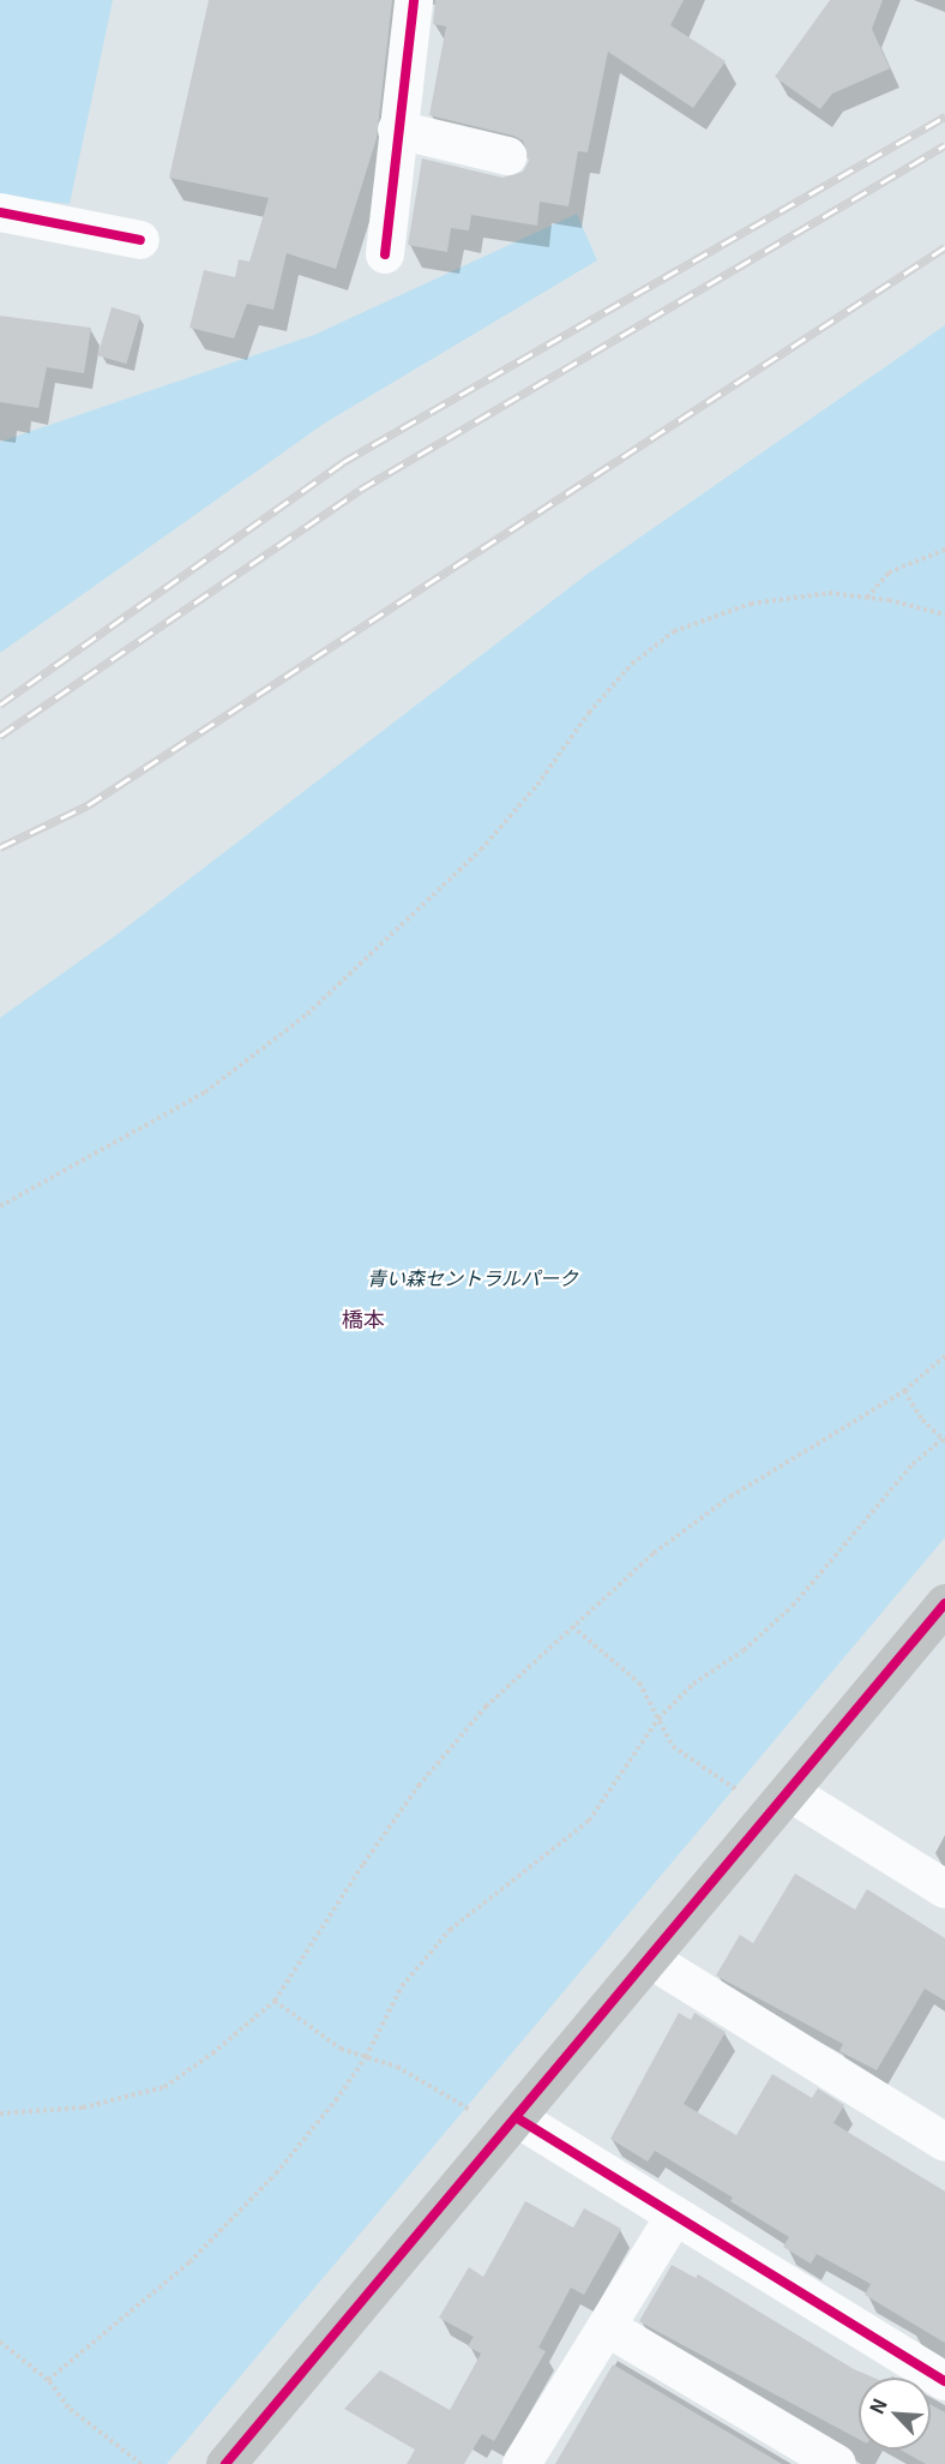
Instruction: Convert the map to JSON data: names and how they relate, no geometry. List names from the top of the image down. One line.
{"districts":["橋本"],"parks":["青い森セントラルパーク"],"north":"top left"}
